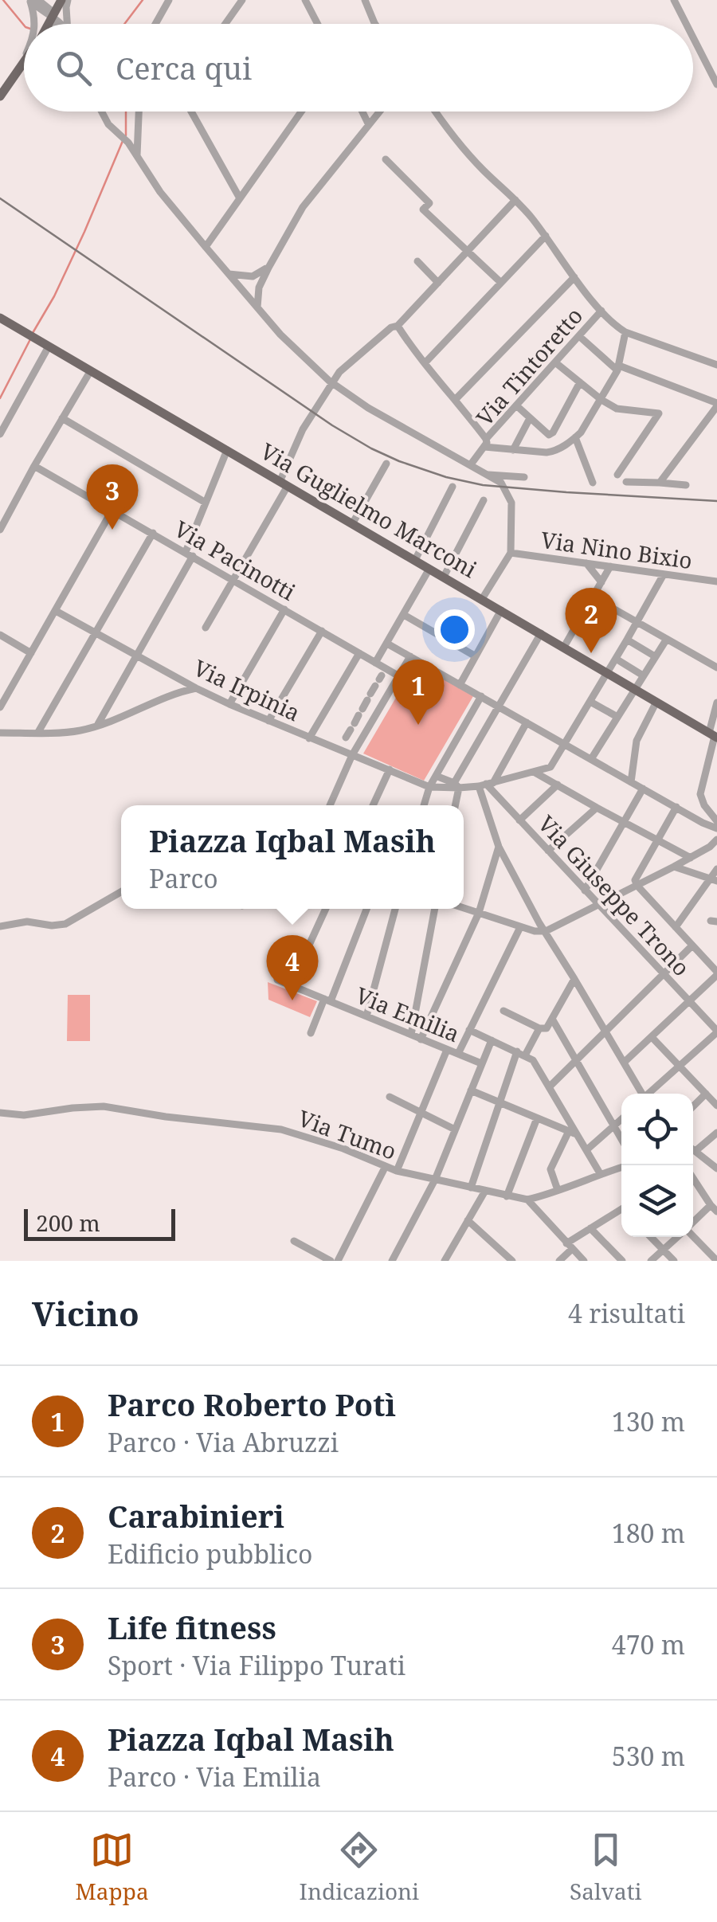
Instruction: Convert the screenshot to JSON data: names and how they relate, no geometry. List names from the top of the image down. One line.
{"streets":{"main road":["Via Guglielmo Marconi"],"street":["Via Tintoretto","Via Nino Bixio","Via Pacinotti","Via Irpinia","Via Giuseppe Trono","Via Emilia","Via Tumo"]},"scale_bar":"200 m","page":{"search":"Cerca qui","pins":["3","2","1","4"],"popup":["Piazza Iqbal Masih","Parco"],"scale":"200 m","heading":["Vicino","4 risultati"],"list":[{"mark":"1","name":"Parco Roberto Potì","note":"Parco · Via Abruzzi","value":"130 m"},{"mark":"2","name":"Carabinieri","note":"Edificio pubblico","value":"180 m"},{"mark":"3","name":"Life fitness","note":"Sport · Via Filippo Turati","value":"470 m"},{"mark":"4","name":"Piazza Iqbal Masih","note":"Parco · Via Emilia","value":"530 m"}],"nav":["Mappa","Indicazioni","Salvati"]}}
